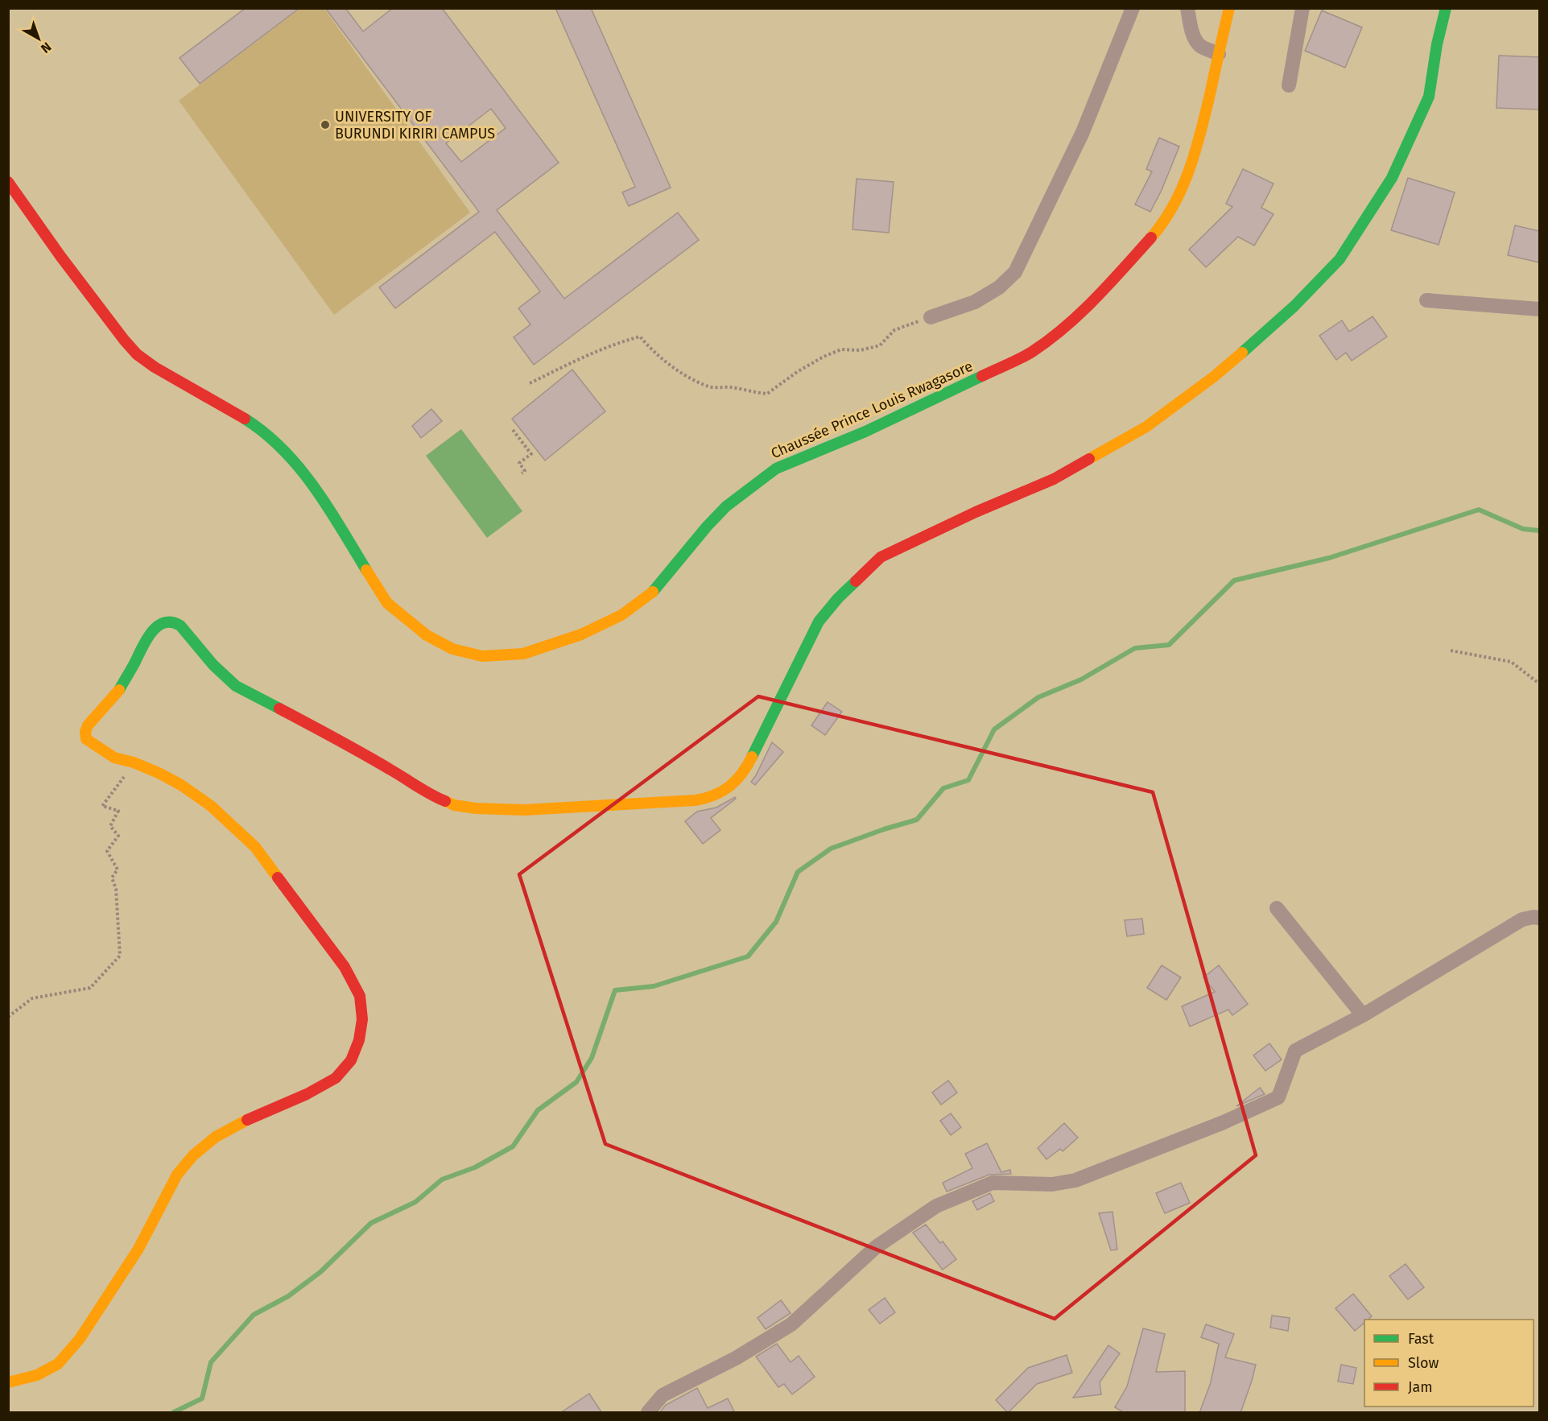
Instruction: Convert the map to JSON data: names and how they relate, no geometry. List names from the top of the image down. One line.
{"streets":{"street":["Chaussée Prince Louis Rwagasore"]},"places":["UNIVERSITY OF BURUNDI KIRIRI CAMPUS"],"legend":["Fast","Slow","Jam"],"north":"bottom right"}
